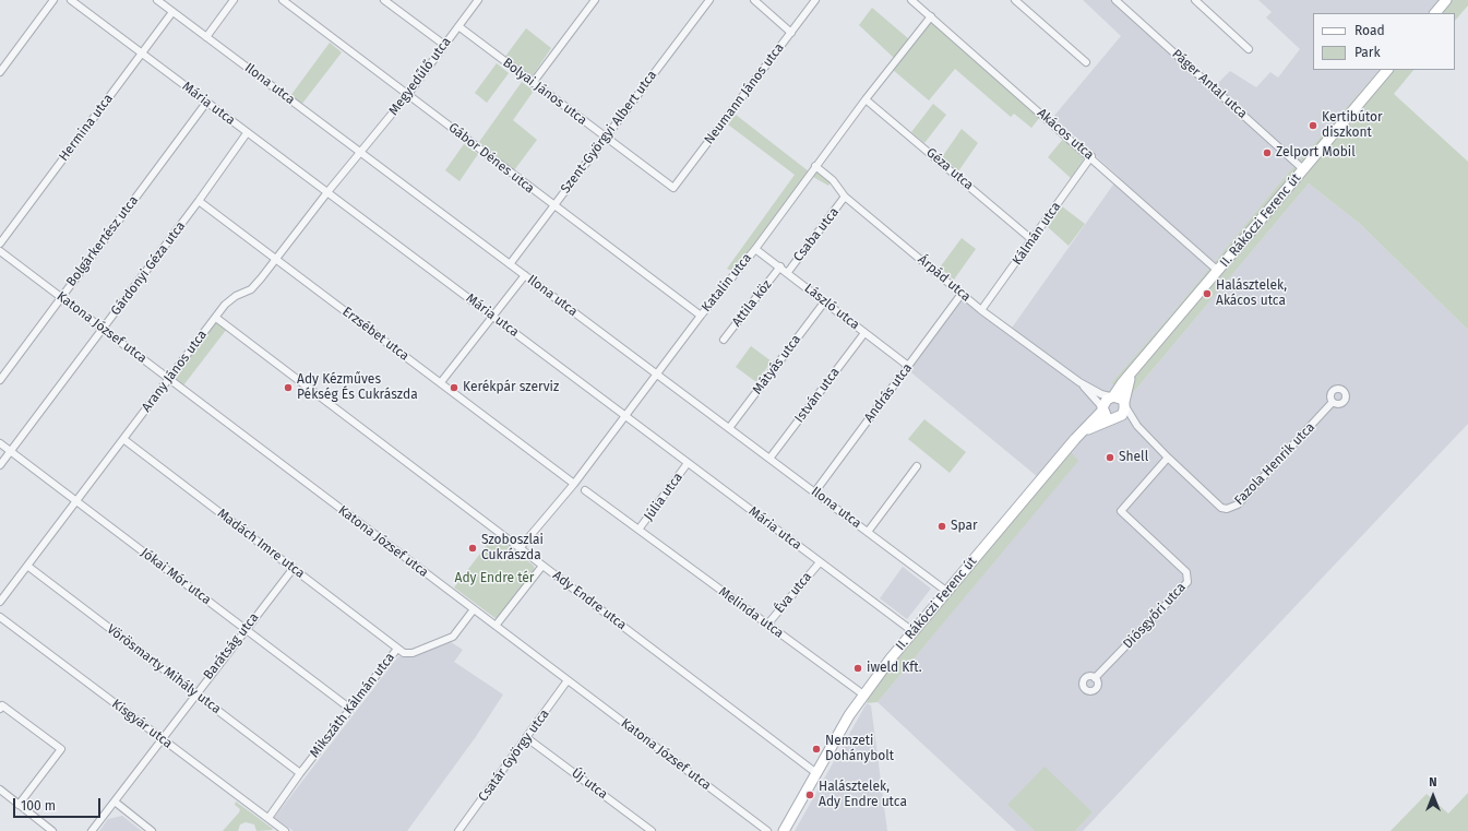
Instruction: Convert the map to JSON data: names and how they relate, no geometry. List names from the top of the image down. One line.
{"streets":{"main road":["II. Rákóczi Ferenc út"],"street":["Megyedűlő utca","Ilona utca","Páger Antal utca","Bolyai János utca","Neumann János utca","Mária utca","Hermina utca","Szent-Györgyi Albert utca","Akácos utca","Gábor Dénes utca","Géza utca","Kálmán utca","Csaba utca","Bolgárkertész utca","Gárdonyi Géza utca","Árpád utca","Katalin utca","Attila köz","László utca","Katona József utca","Erzsébet utca","Mátyás utca","Arany János utca","András utca","István utca","Fazola Henrik utca","Júlia utca","Madách Imre utca","Jókai Mór utca","Éva utca","Ady Endre utca","Melinda utca","Diósgyőri utca","Barátság utca","Vörösmarty Mihály utca","Mikszáth Kálmán utca","Kisgyár utca","Csatár György utca","Új utca"]},"crossings":[["Megyedűlő utca","Ilona utca"],["Megyedűlő utca","Bolyai János utca"],["Megyedűlő utca","Gábor Dénes utca"],["Megyedűlő utca","Arany János utca"],["Ilona utca","Hermina utca"],["Ilona utca","Szent-Györgyi Albert utca"],["Ilona utca","II. Rákóczi Ferenc út"],["Ilona utca","Katalin utca"],["Ilona utca","Mátyás utca"],["Ilona utca","Arany János utca"],["Ilona utca","András utca"],["Ilona utca","István utca"],["Páger Antal utca","II. Rákóczi Ferenc út"],["Bolyai János utca","Neumann János utca"],["Bolyai János utca","Szent-Györgyi Albert utca"],["Mária utca","Hermina utca"],["Mária utca","II. Rákóczi Ferenc út"],["Mária utca","Bolgárkertész utca"],["Mária utca","Gárdonyi Géza utca"],["Mária utca","Katalin utca"],["Mária utca","Arany János utca"],["Mária utca","Júlia utca"],["Mária utca","Éva utca"],["Szent-Györgyi Albert utca","Gábor Dénes utca"],["Akácos utca","II. Rákóczi Ferenc út"],["Akácos utca","Kálmán utca"],["Akácos utca","Katalin utca"],["Gábor Dénes utca","Katalin utca"],["Géza utca","Kálmán utca"],["Géza utca","Katalin utca"],["II. Rákóczi Ferenc út","Árpád utca"],["II. Rákóczi Ferenc út","Ady Endre utca"],["II. Rákóczi Ferenc út","Melinda utca"],["Kálmán utca","Árpád utca"],["Csaba utca","Árpád utca"],["Csaba utca","László utca"],["Bolgárkertész utca","Katona József utca"],["Gárdonyi Géza utca","Katona József utca"],["Gárdonyi Géza utca","Erzsébet utca"],["Gárdonyi Géza utca","Jókai Mór utca"],["Árpád utca","Katalin utca"],["Árpád utca","András utca"],["Katalin utca","László utca"],["Katalin utca","Erzsébet utca"],["Katalin utca","Ady Endre utca"],["Attila köz","László utca"],["László utca","Mátyás utca"],["László utca","András utca"],["László utca","István utca"],["Katona József utca","Arany János utca"],["Katona József utca","Mikszáth Kálmán utca"],["Katona József utca","Csatár György utca"],["Erzsébet utca","Arany János utca"],["Arany János utca","Madách Imre utca"],["Arany János utca","Jókai Mór utca"],["Arany János utca","Ady Endre utca"],["Arany János utca","Vörösmarty Mihály utca"],["Fazola Henrik utca","Diósgyőri utca"],["Júlia utca","Melinda utca"],["Madách Imre utca","Barátság utca"],["Madách Imre utca","Mikszáth Kálmán utca"],["Jókai Mór utca","Barátság utca"],["Jókai Mór utca","Mikszáth Kálmán utca"],["Éva utca","Melinda utca"],["Barátság utca","Vörösmarty Mihály utca"],["Barátság utca","Kisgyár utca"],["Vörösmarty Mihály utca","Mikszáth Kálmán utca"],["Mikszáth Kálmán utca","Kisgyár utca"],["Csatár György utca","Új utca"]],"parks":["Ady Endre tér"],"places":["Kertibútor diszkont","Zelport Mobil","Halásztelek, Akácos utca","Ady Kézműves Pékség És Cukrászda","Kerékpár szerviz","Shell","Spar","Szoboszlai Cukrászda","iweld Kft.","Nemzeti Dohánybolt","Halásztelek, Ady Endre utca"],"legend":["Road","Park"],"scale_bar":"100 m","north":"top"}
